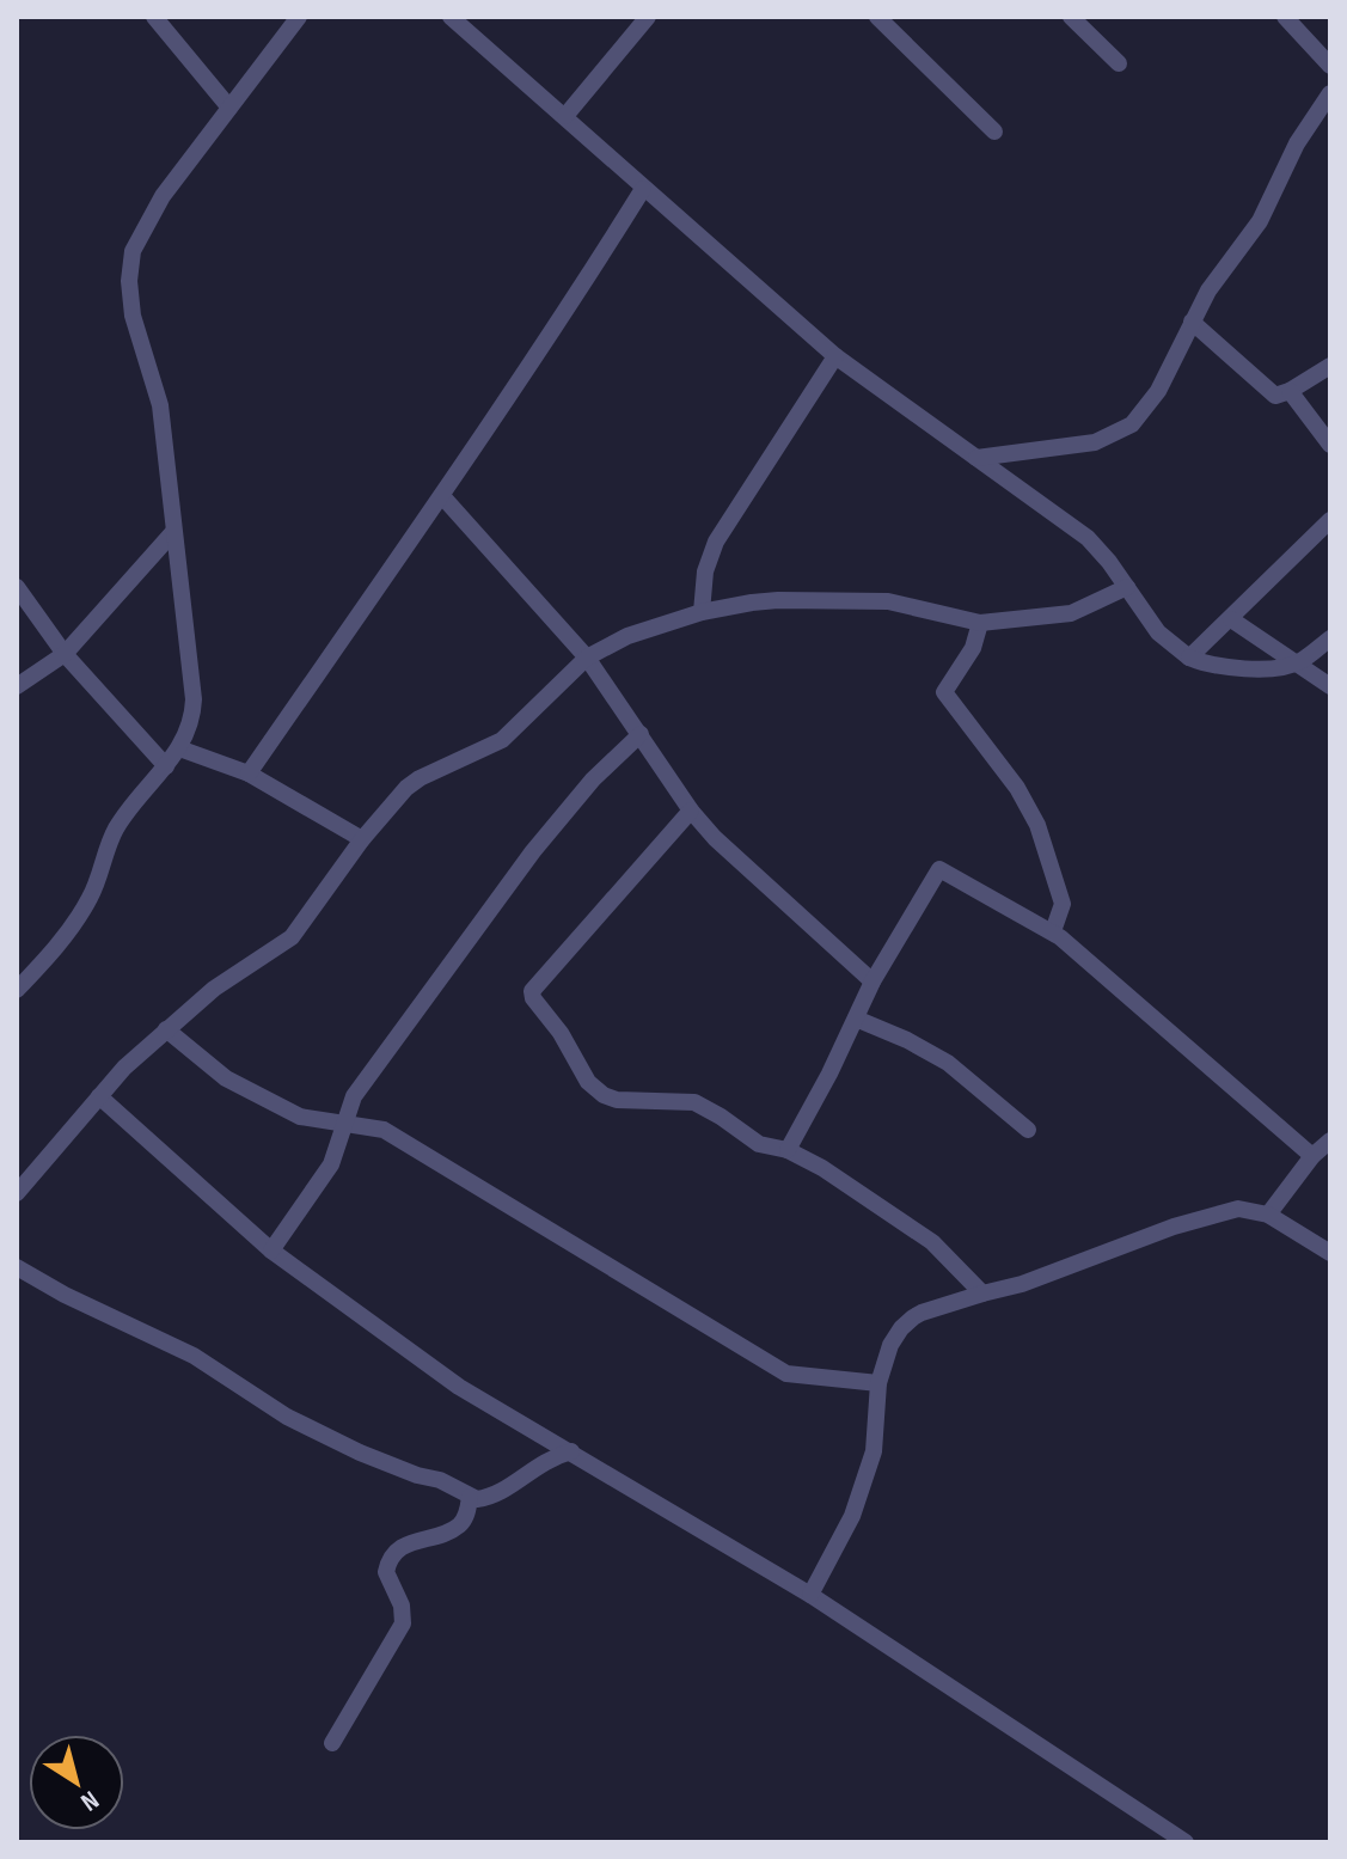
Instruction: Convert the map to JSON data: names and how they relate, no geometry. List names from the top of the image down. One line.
{"north":"bottom right"}
